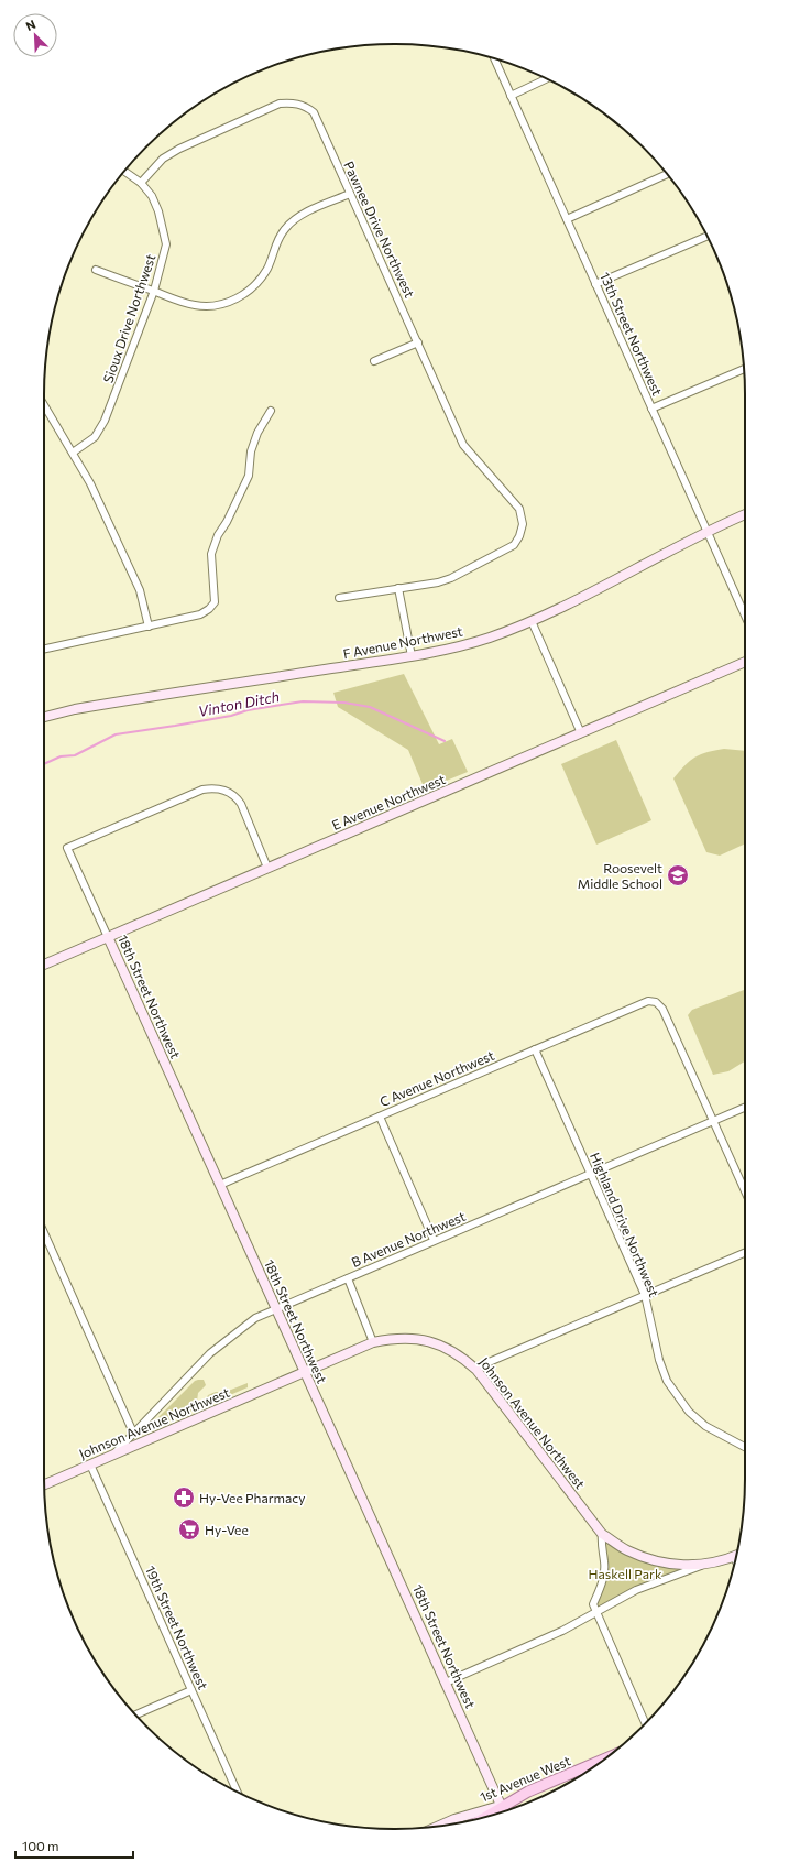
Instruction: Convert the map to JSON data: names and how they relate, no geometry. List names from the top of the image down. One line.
{"streets":{"main road":["1st Avenue West"],"street":["Pawnee Drive Northwest","Sioux Drive Northwest","13th Street Northwest","F Avenue Northwest","E Avenue Northwest","18th Street Northwest","C Avenue Northwest","Highland Drive Northwest","B Avenue Northwest","Johnson Avenue Northwest","19th Street Northwest"]},"crossings":[["Pawnee Drive Northwest","Sioux Drive Northwest"],["13th Street Northwest","F Avenue Northwest"],["E Avenue Northwest","18th Street Northwest"],["18th Street Northwest","C Avenue Northwest"],["18th Street Northwest","B Avenue Northwest"],["18th Street Northwest","Johnson Avenue Northwest"],["18th Street Northwest","1st Avenue West"],["C Avenue Northwest","Highland Drive Northwest"],["C Avenue Northwest","B Avenue Northwest"],["Highland Drive Northwest","B Avenue Northwest"],["B Avenue Northwest","Johnson Avenue Northwest"],["Johnson Avenue Northwest","19th Street Northwest"]],"water":["Vinton Ditch"],"parks":["Haskell Park"],"places":{"school or university":["Roosevelt Middle School"],"pharmacy":["Hy-Vee Pharmacy"],"supermarket":["Hy-Vee"]},"scale_bar":"100 m","north":"top left"}
